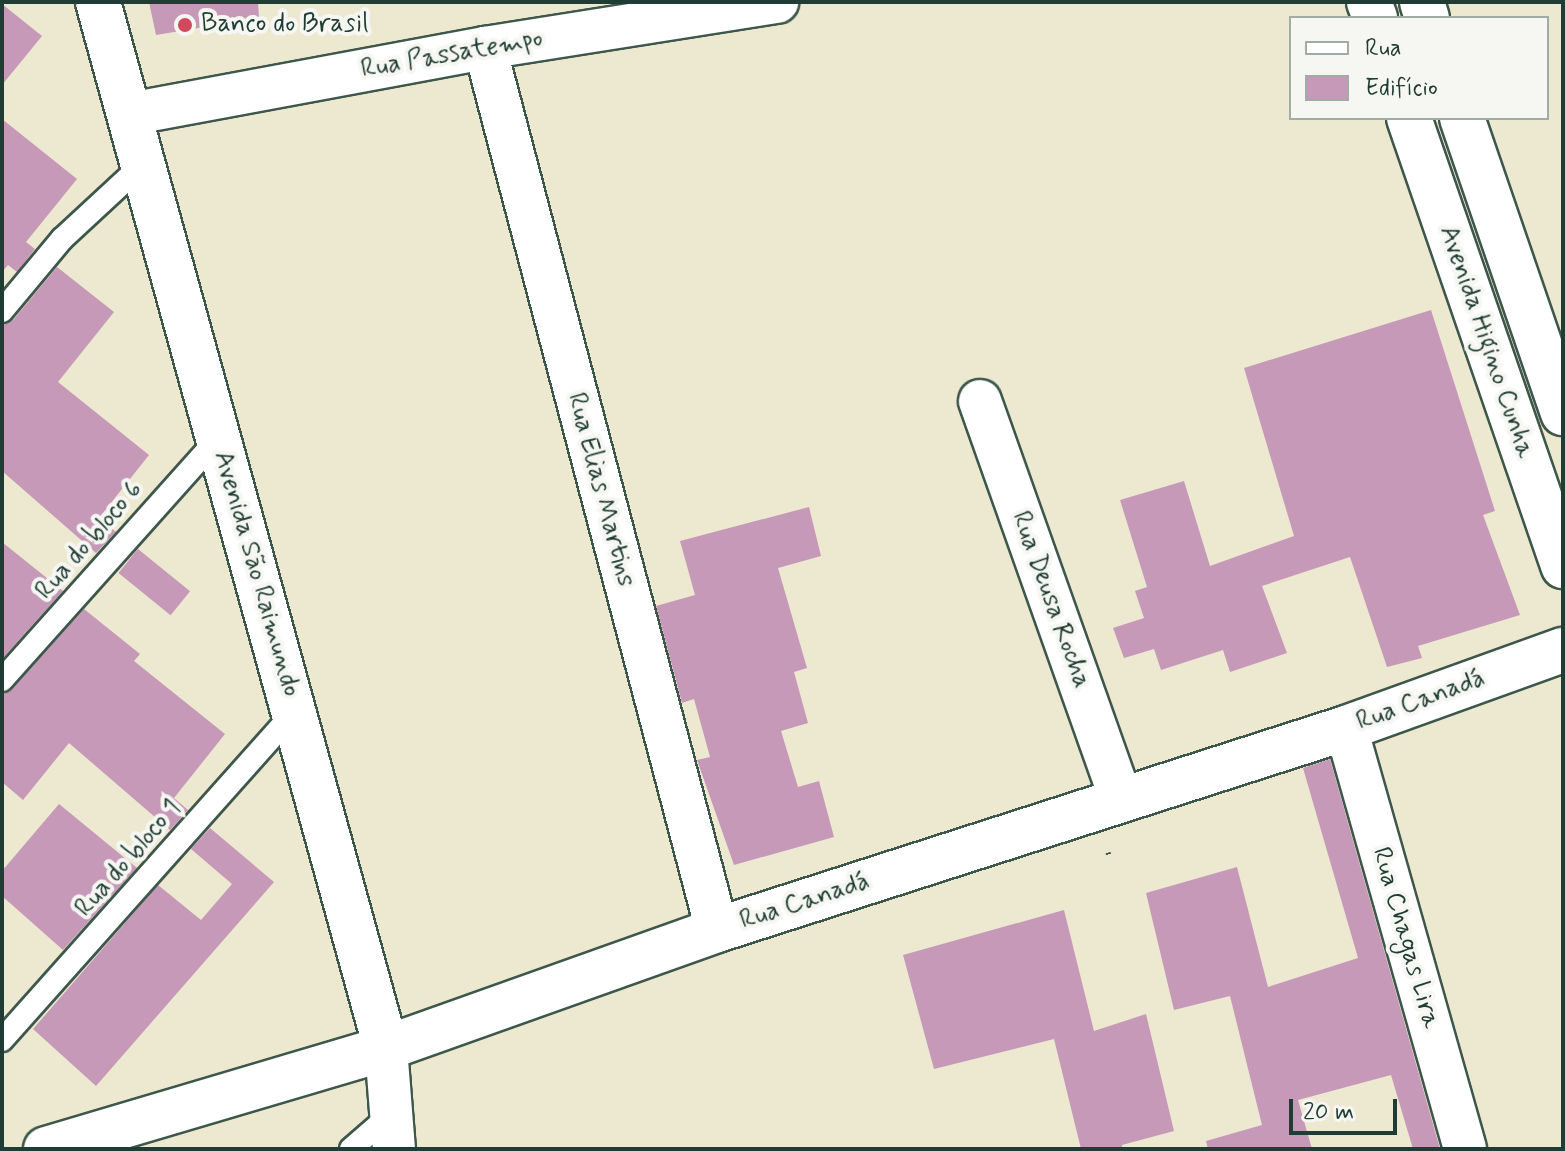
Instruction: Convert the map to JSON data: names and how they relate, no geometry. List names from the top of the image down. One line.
{"streets":{"street":["Rua Passatempo","Avenida Higino Cunha","Rua Elias Martins","Avenida São Raimundo","Rua Deusa Rocha","Rua Canadá","Rua Chagas Lira"],"lane":["Rua do bloco 6","Rua do bloco 1"]},"crossings":[["Rua Passatempo","Rua Elias Martins"],["Rua Passatempo","Avenida São Raimundo"],["Rua Elias Martins","Rua Canadá"],["Rua do bloco 6","Avenida São Raimundo"],["Avenida São Raimundo","Rua Canadá"],["Avenida São Raimundo","Rua do bloco 1"],["Rua Deusa Rocha","Rua Canadá"],["Rua Canadá","Rua Chagas Lira"]],"places":["Banco do Brasil"],"legend":["Rua","Edifício"],"scale_bar":"20 m"}
